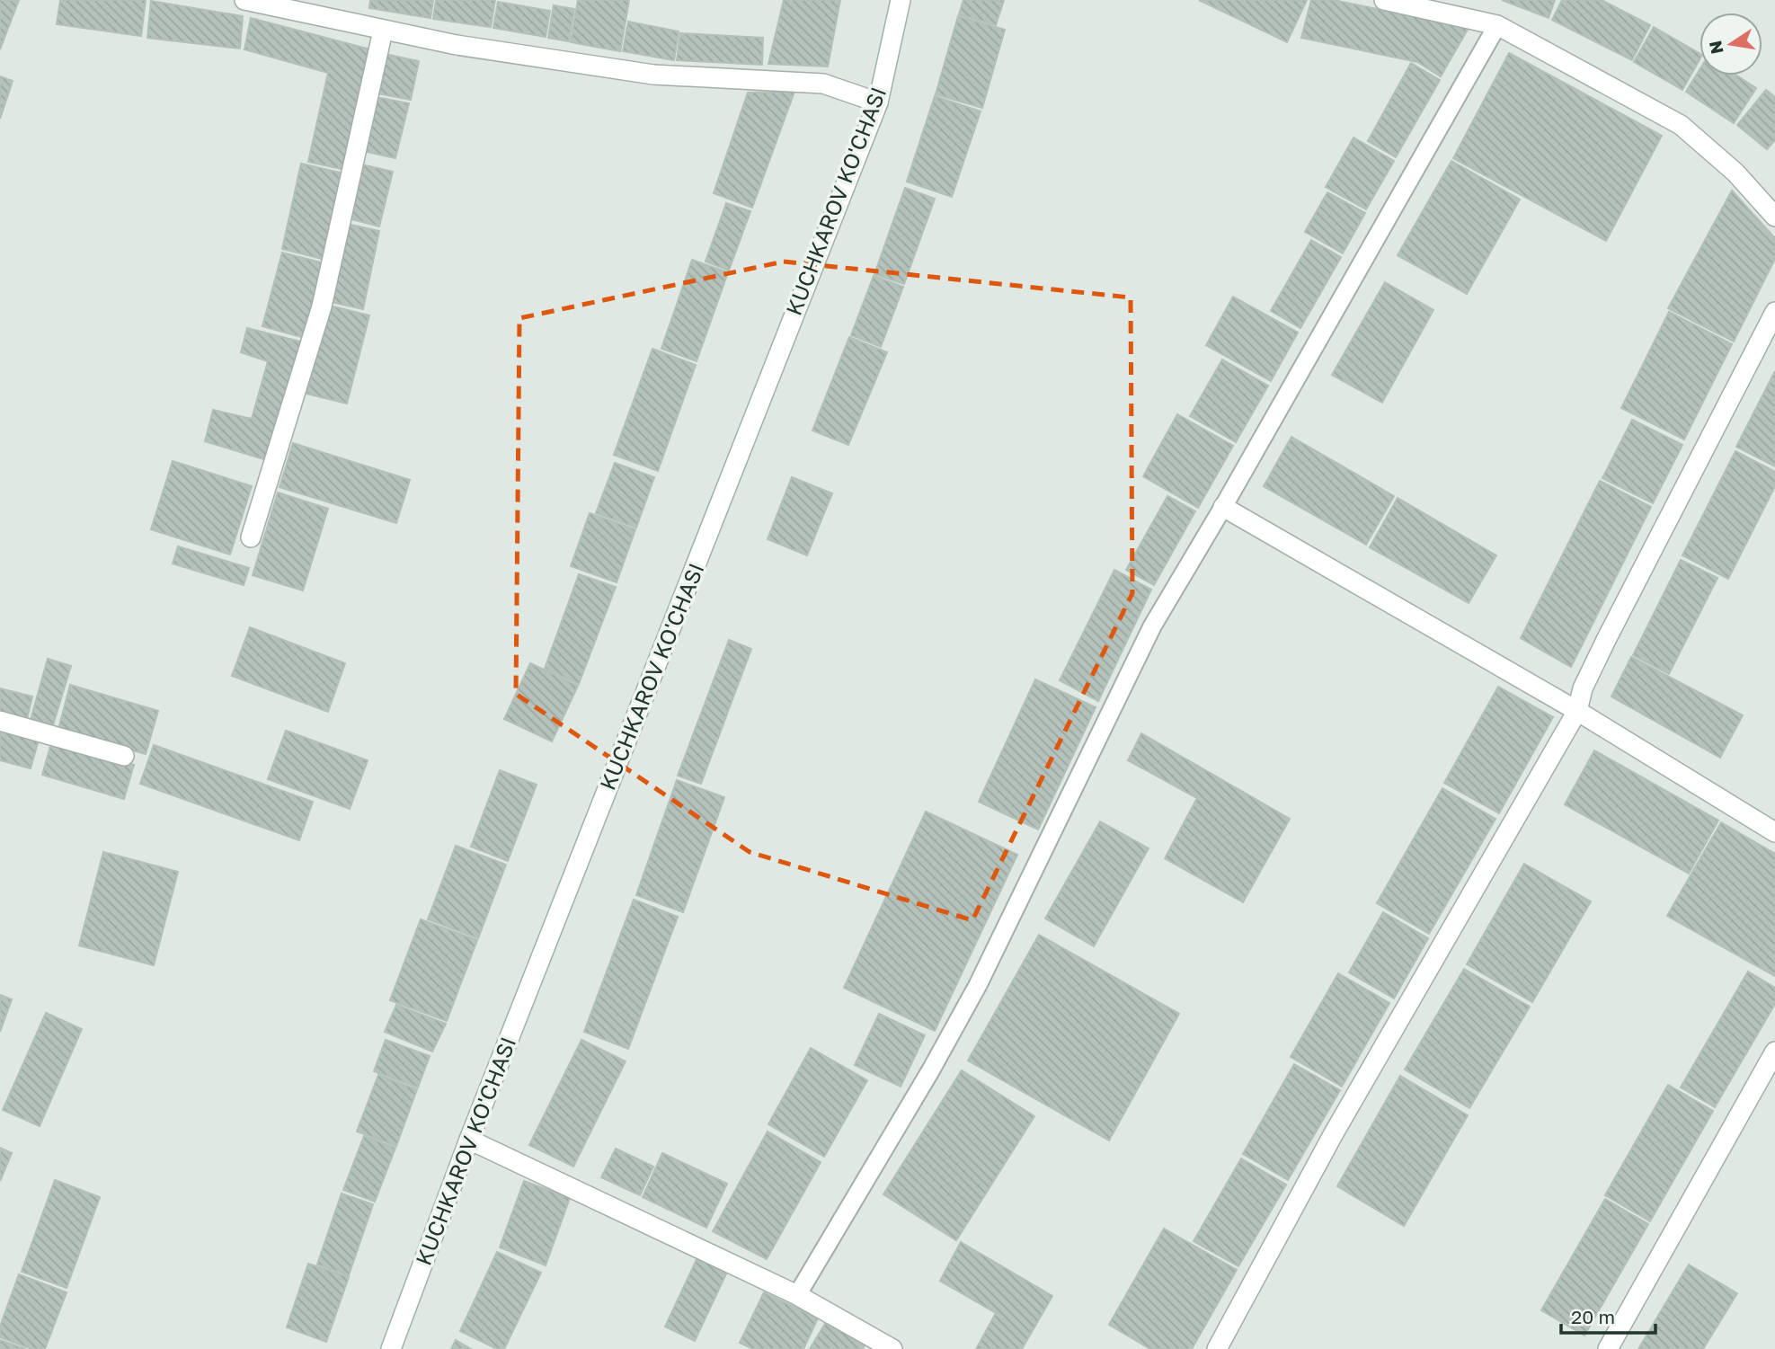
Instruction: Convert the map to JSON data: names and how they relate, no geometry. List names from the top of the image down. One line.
{"streets":{"street":["KUCHKAROV KO'CHASI"]},"scale_bar":"20 m","north":"left"}
